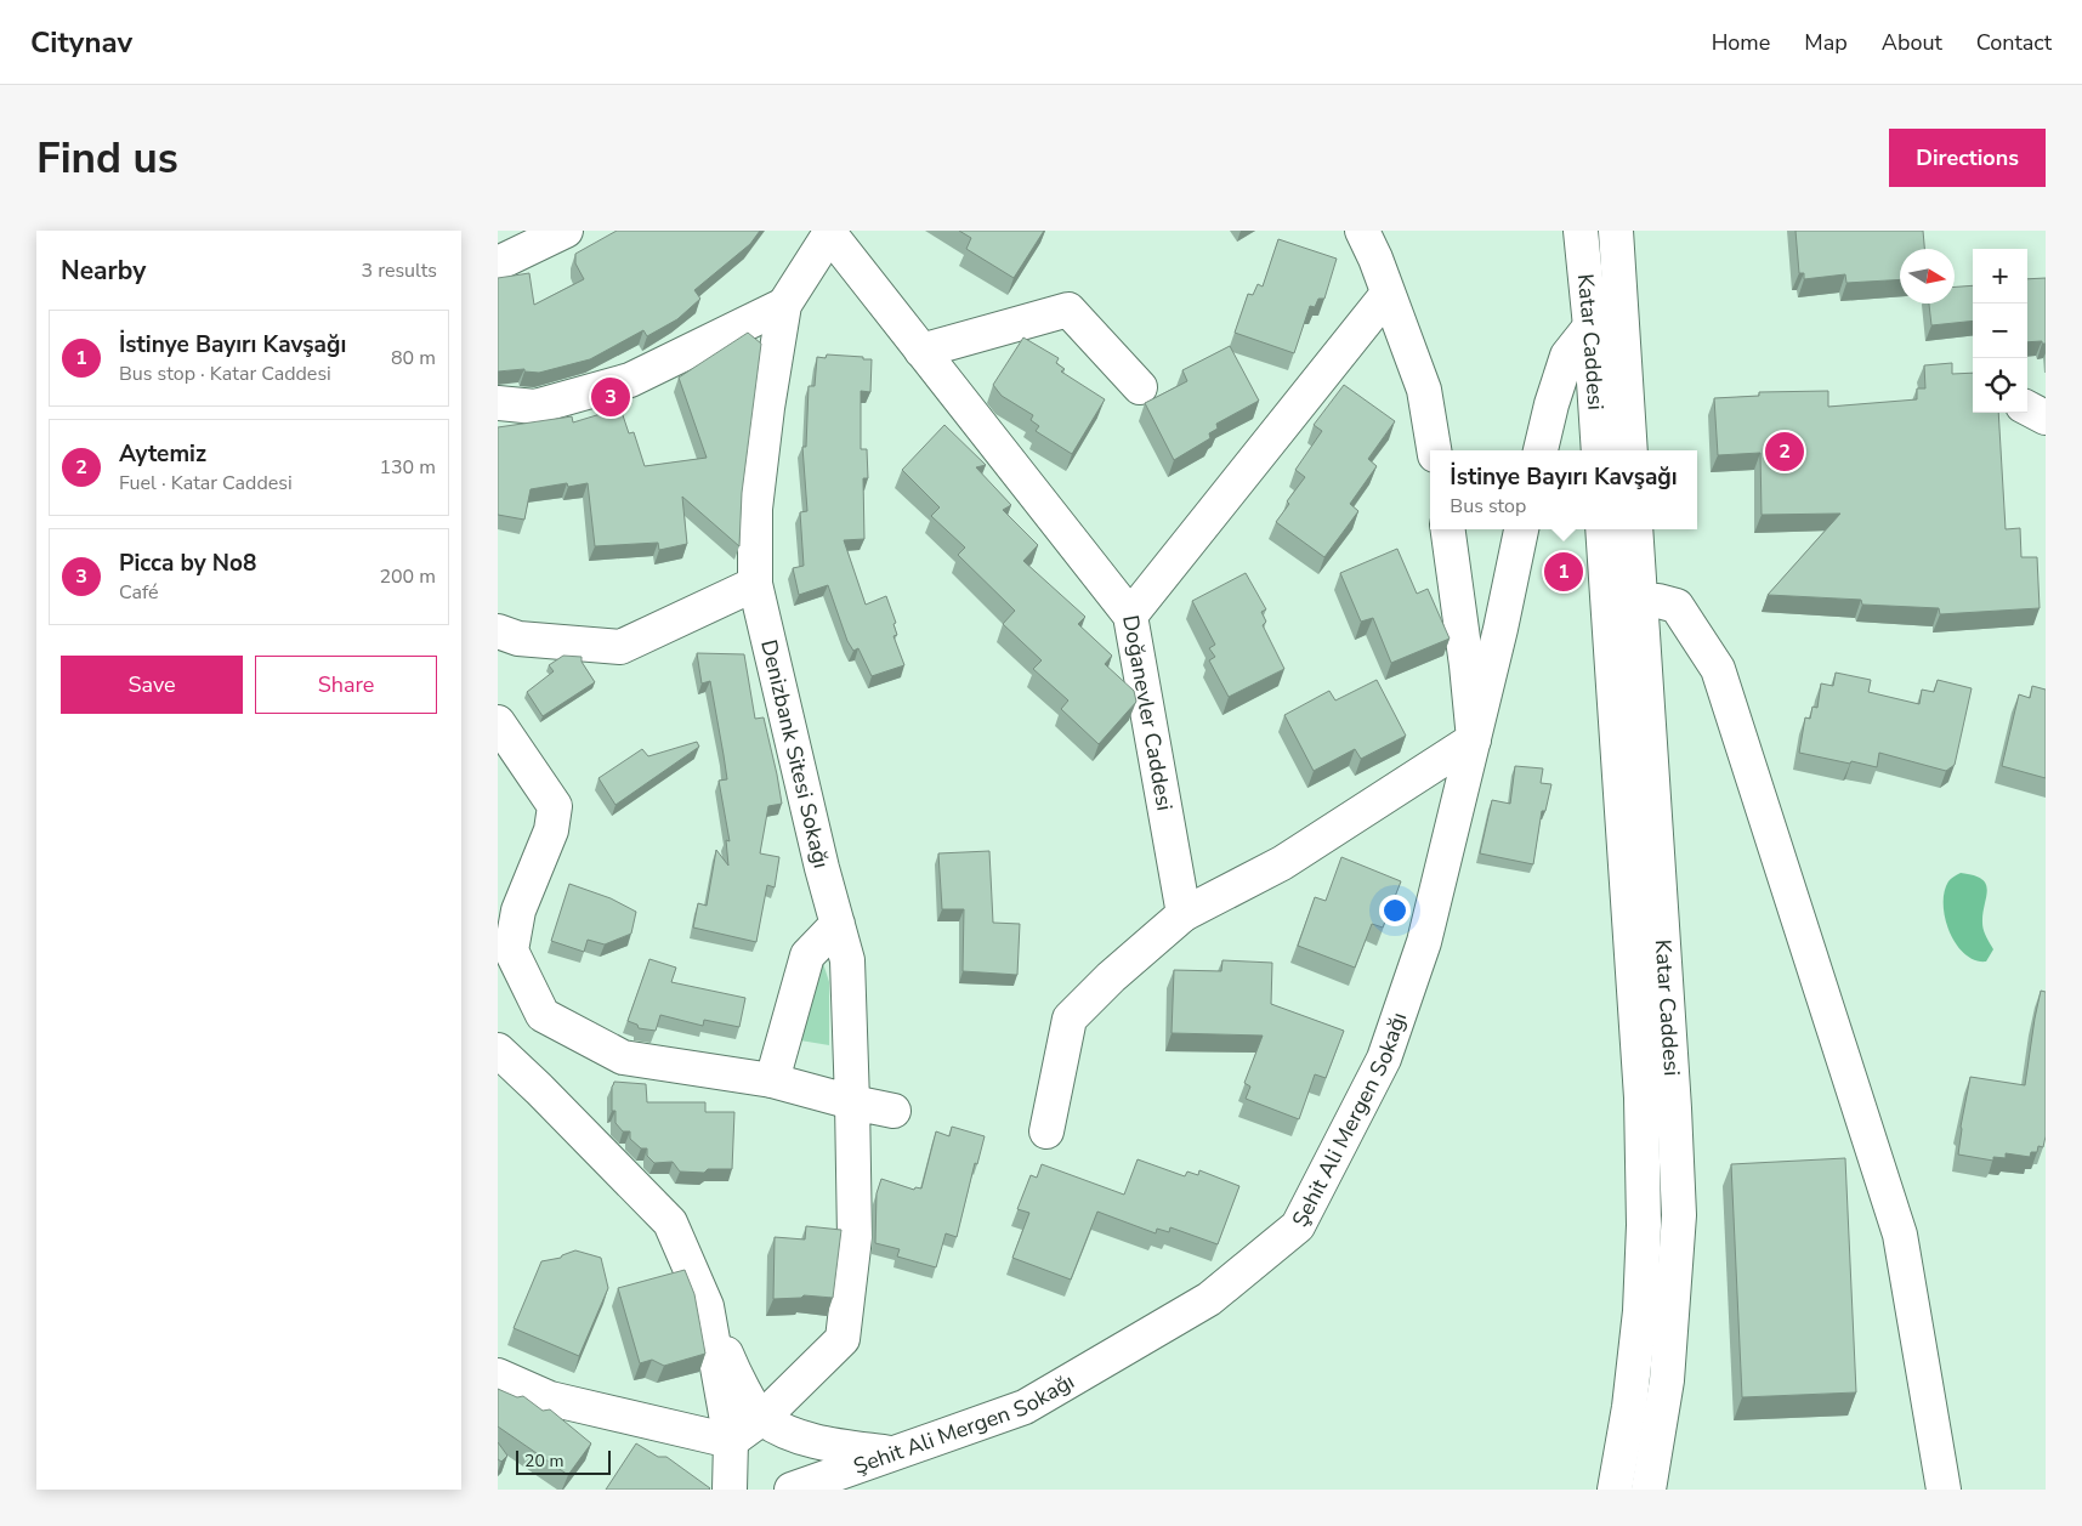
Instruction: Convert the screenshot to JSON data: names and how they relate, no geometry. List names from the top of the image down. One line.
{"streets":{"street":["Katar Caddesi","Doğanevler Caddesi","Denizbank Sitesi Sokağı","Şehit Ali Mergen Sokağı"]},"scale_bar":"20 m","north":"right","page":{"header":"Citynav","nav":["Home","Map","About","Contact"],"buttons":["Directions",["Save","Share"]],"title":"Find us","heading":["Nearby","3 results"],"map_buttons":["+","−"],"list":[{"mark":"1","name":"İstinye Bayırı Kavşağı","note":"Bus stop · Katar Caddesi","value":"80 m"},{"mark":"2","name":"Aytemiz","note":"Fuel · Katar Caddesi","value":"130 m"},{"mark":"3","name":"Picca by No8","note":"Café","value":"200 m"}],"pins":["3","2","1"],"popup":["İstinye Bayırı Kavşağı","Bus stop"],"scale":"20 m"}}
